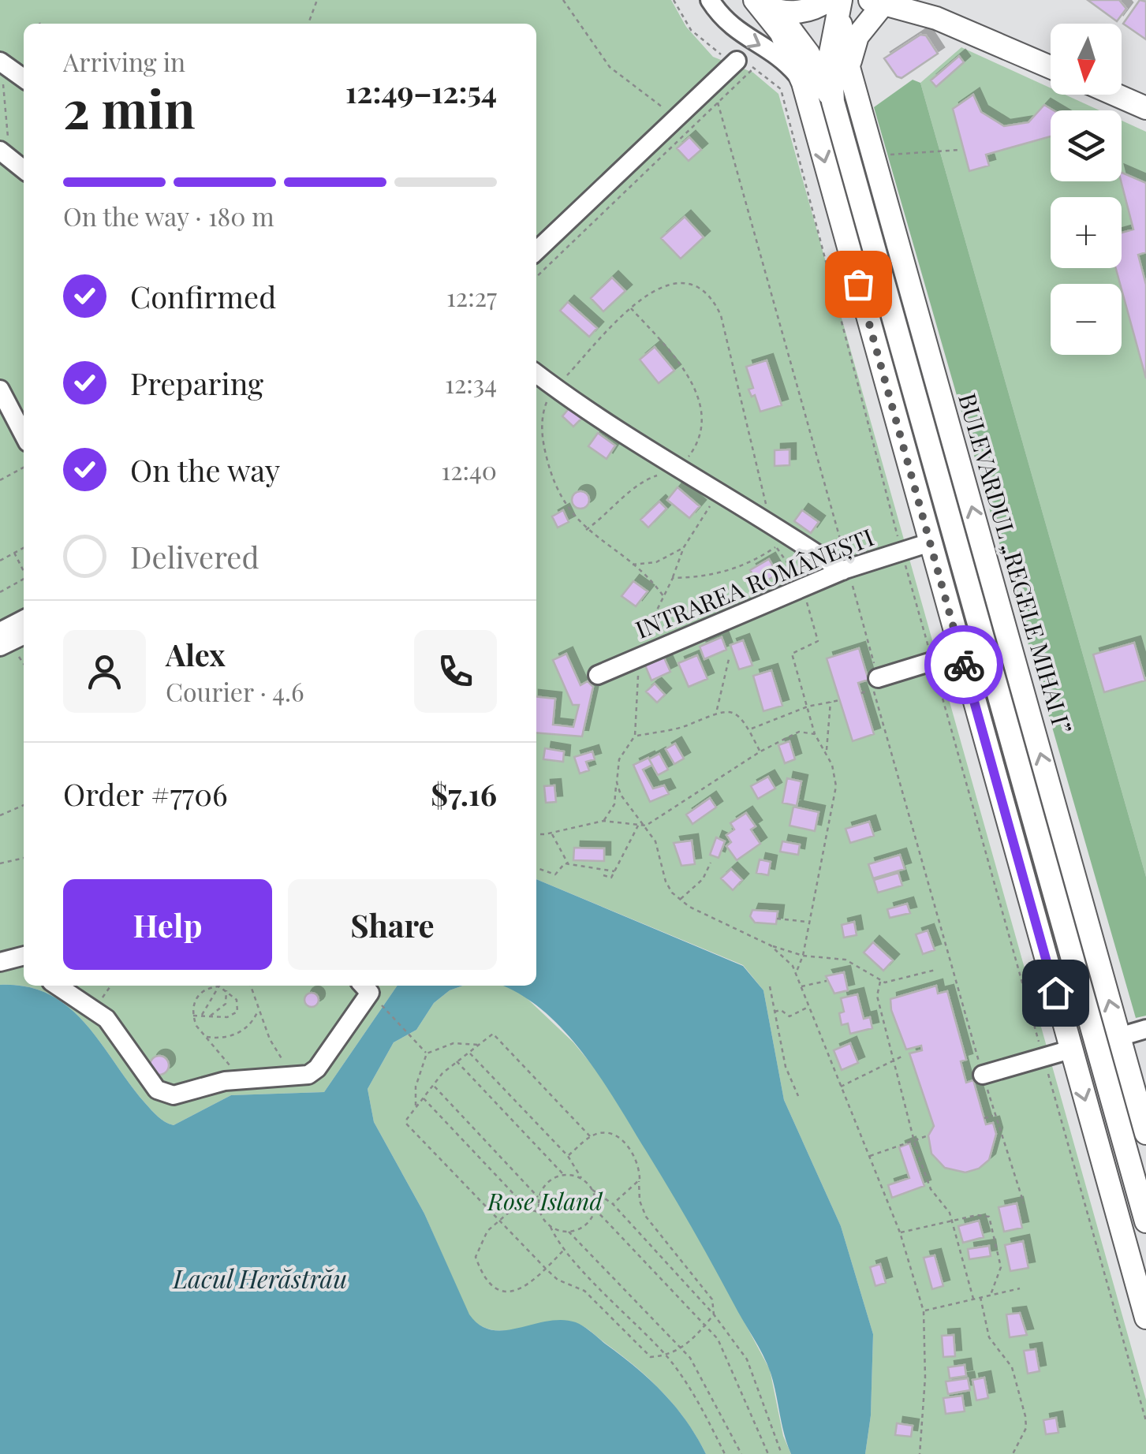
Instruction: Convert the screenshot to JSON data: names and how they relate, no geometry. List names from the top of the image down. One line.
{"streets":{"main road":["BULEVARDUL „REGELE MIHAI I”"],"street":["INTRAREA ROMÂNEȘTI"]},"water":["Lacul Herăstrău"],"parks":["Rose Island"],"north":"bottom","page":{"map_buttons":["+","−"],"heading":["2 min","Arriving in","12:49–12:54"],"panel":["Alex","Courier · 4.6","Order #7706","$7.16"],"bar":"On the way · 180 m","list":[["Confirmed","12:27"],["Preparing","12:34"],["On the way","12:40"],"Delivered"],"buttons":["Help","Share"]}}
